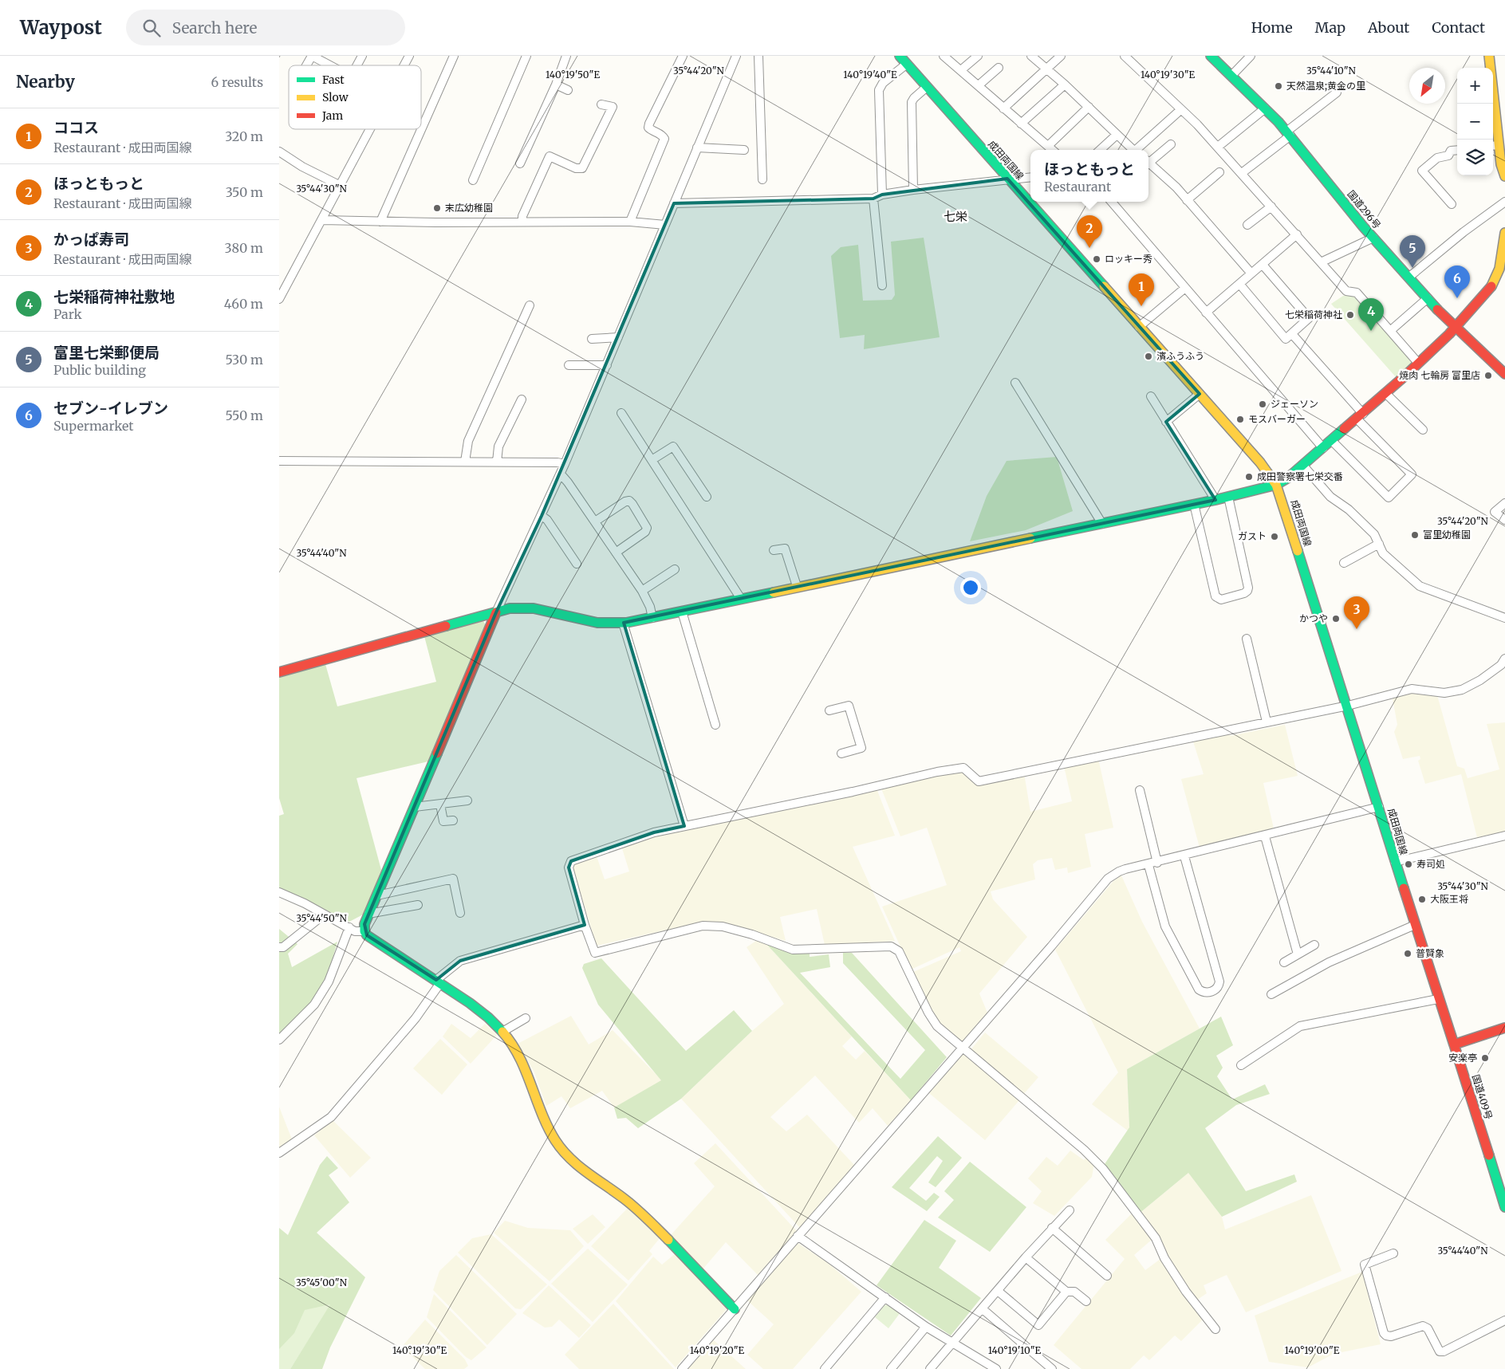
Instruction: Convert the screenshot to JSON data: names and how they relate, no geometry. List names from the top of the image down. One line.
{"streets":{"main road":["成田両国線","国道296号","国道409号"]},"crossings":[["成田両国線","国道409号"]],"districts":["七栄"],"places":["天然温泉;黄金の里","末広幼稚園","ロッキー秀","七栄稲荷神社","濱ふうふう","焼肉 七輪房 富里店","ジェーソン","モスバーガー","成田警察署七栄交番","富里幼稚園","ガスト","かつや","寿司処","大阪王将","普賢象","安楽亭"],"legend":["Fast","Slow","Jam"],"north":"bottom left","page":{"header":"Waypost","search":"Search here","nav":["Home","Map","About","Contact"],"heading":["Nearby","6 results"],"map_buttons":["+","−"],"list":[{"mark":"1","name":"ココス","note":"Restaurant · 成田両国線","value":"320 m"},{"mark":"2","name":"ほっともっと","note":"Restaurant · 成田両国線","value":"350 m"},{"mark":"3","name":"かっぱ寿司","note":"Restaurant · 成田両国線","value":"380 m"},{"mark":"4","name":"七栄稲荷神社敷地","note":"Park","value":"460 m"},{"mark":"5","name":"富里七栄郵便局","note":"Public building","value":"530 m"},{"mark":"6","name":"セブン-イレブン","note":"Supermarket","value":"550 m"}],"popup":["ほっともっと","Restaurant"],"pins":["2","5","6","1","4","3"]},"coordinates":["35°44'20\"N","35°44'10\"N","140°19'50\"E","140°19'40\"E","140°19'30\"E","35°44'30\"N","35°44'40\"N","35°44'50\"N","35°45'00\"N","140°19'20\"E","140°19'10\"E","140°19'00\"E"]}
